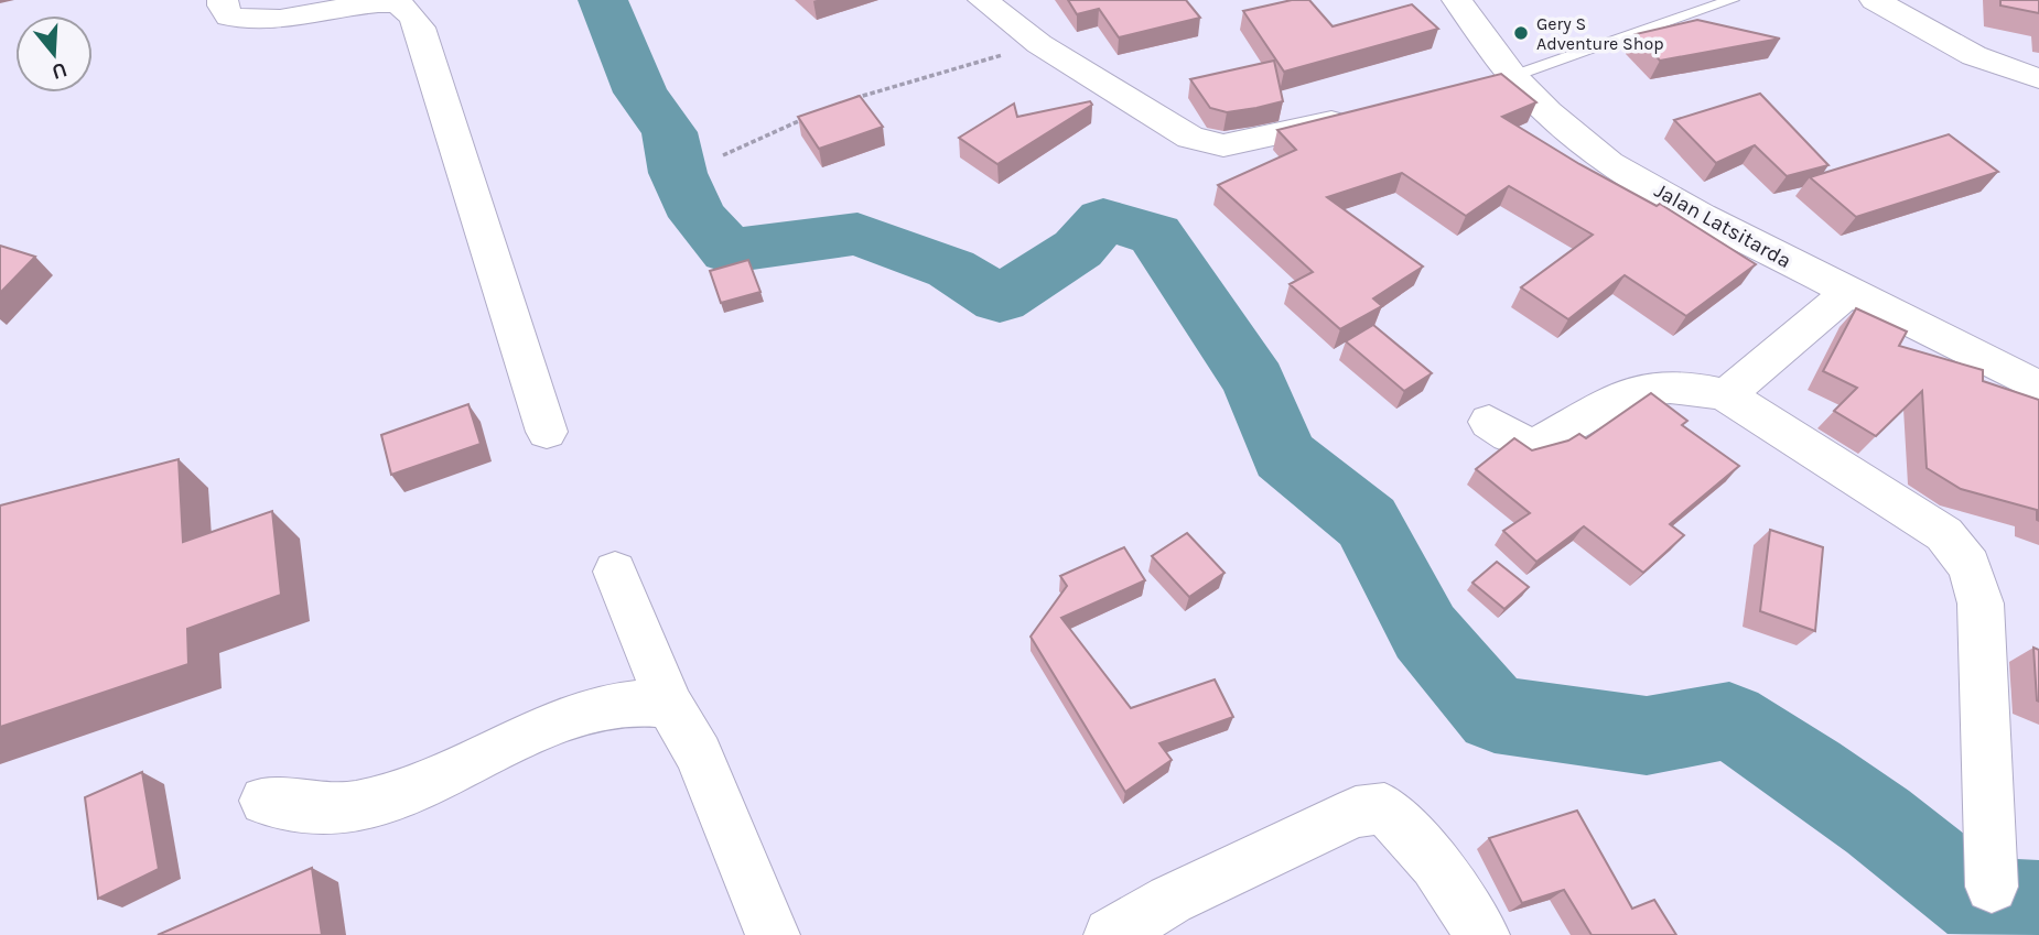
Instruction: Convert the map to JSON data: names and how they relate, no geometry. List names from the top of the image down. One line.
{"streets":{"street":["Jalan Latsitarda"]},"places":["Gery S Adventure Shop"],"north":"bottom"}
